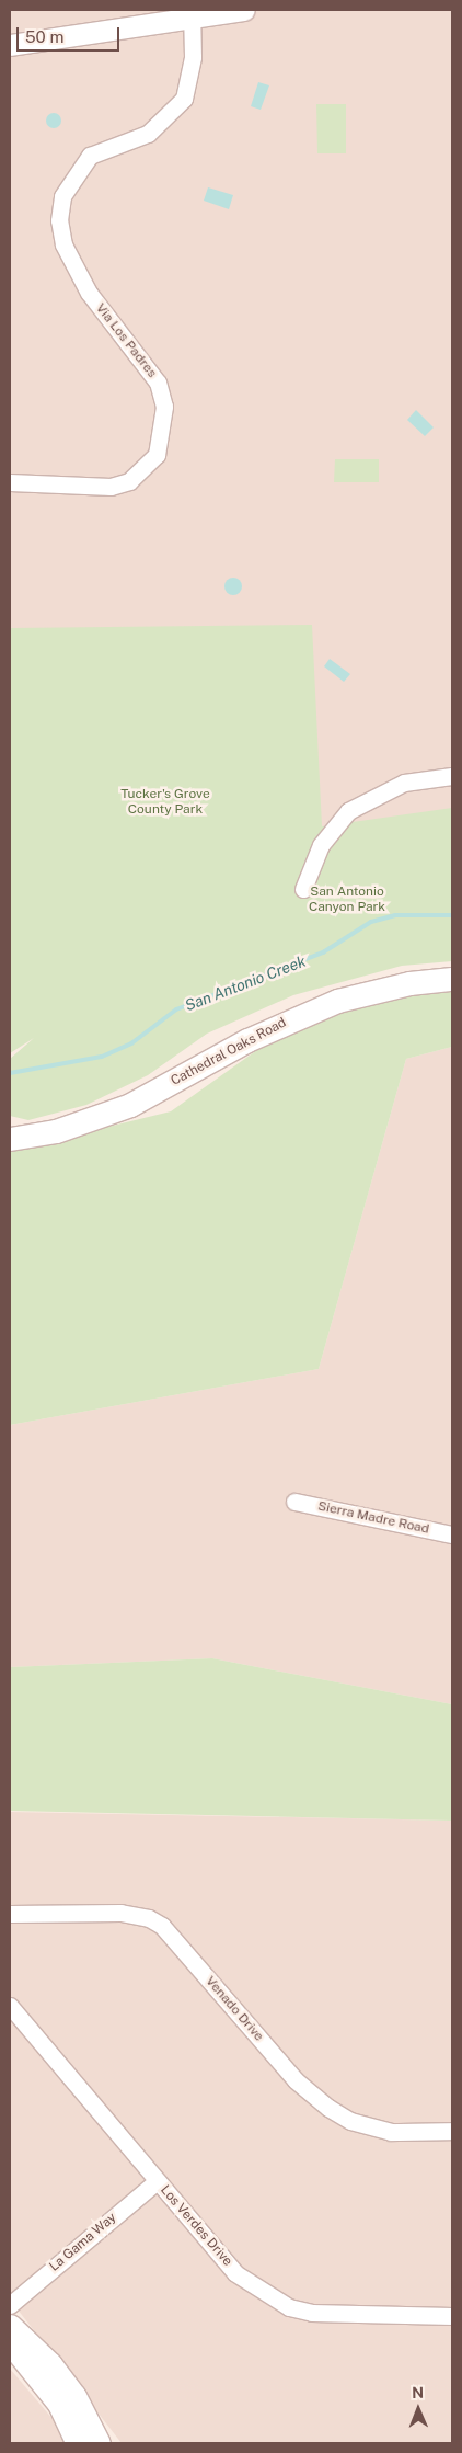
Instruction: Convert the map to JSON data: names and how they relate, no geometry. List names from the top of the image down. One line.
{"streets":{"main road":["Cathedral Oaks Road"],"street":["Via Los Padres","Sierra Madre Road","Venado Drive","Los Verdes Drive","La Gama Way"]},"crossings":[["Los Verdes Drive","La Gama Way"]],"water":["San Antonio Creek"],"parks":["Tucker's Grove County Park","San Antonio Canyon Park"],"scale_bar":"50 m","north":"top"}
